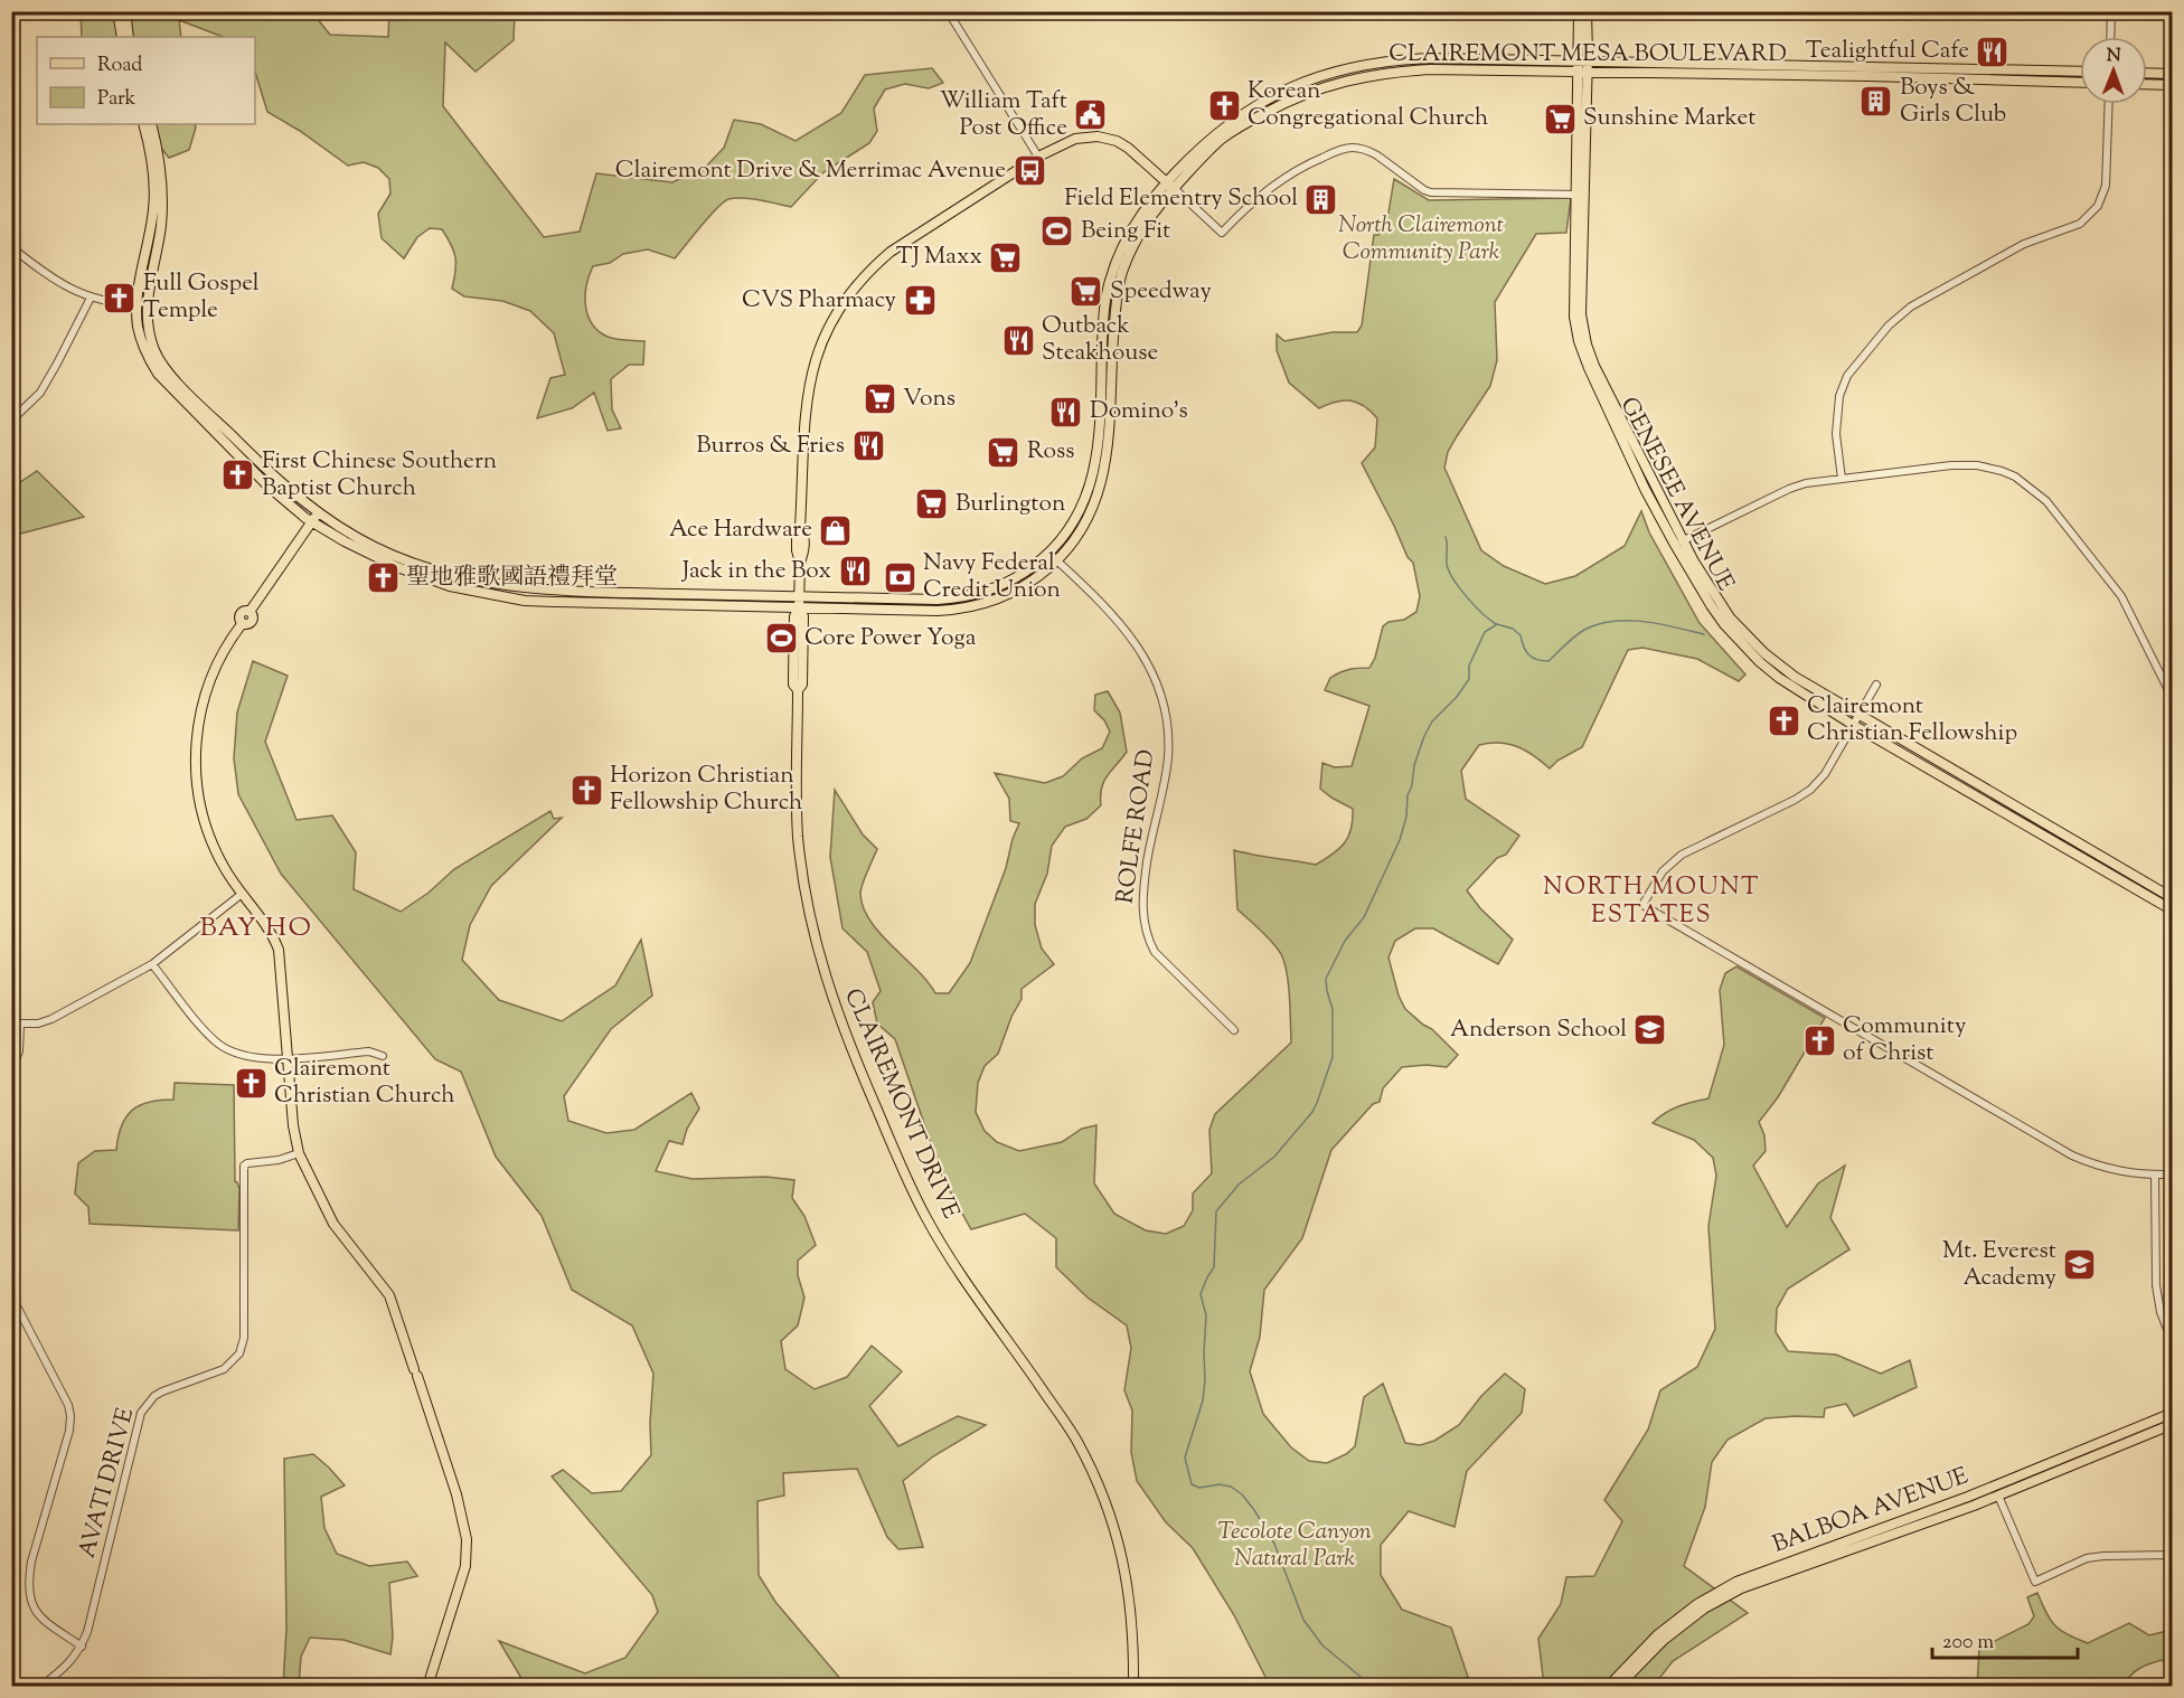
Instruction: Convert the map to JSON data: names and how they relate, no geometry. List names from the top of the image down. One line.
{"streets":{"main road":["CLAIREMONT MESA BOULEVARD","GENESEE AVENUE","CLAIREMONT DRIVE","BALBOA AVENUE"],"street":["ROLFE ROAD","AVATI DRIVE"]},"crossings":[["CLAIREMONT MESA BOULEVARD","GENESEE AVENUE"],["CLAIREMONT MESA BOULEVARD","ROLFE ROAD"],["CLAIREMONT MESA BOULEVARD","CLAIREMONT DRIVE"]],"districts":["NORTH MOUNT ESTATES","BAY HO"],"parks":["North Clairemont Community Park","Tecolote Canyon Natural Park"],"places":{"restaurant":["Tealightful Cafe","Outback Steakhouse","Domino's","Burros & Fries","Jack in the Box"],"building":["Boys & Girls Club","Field Elementry School"],"church":["Korean Congregational Church","Full Gospel Temple","First Chinese Southern Baptist Church","聖地雅歌國語禮拜堂","Clairemont Christian Fellowship","Horizon Christian Fellowship Church","Community of Christ","Clairemont Christian Church"],"public building":["William Taft Post Office"],"supermarket":["Sunshine Market","TJ Maxx","Speedway","Vons","Ross","Burlington"],"bus stop":["Clairemont Drive & Merrimac Avenue"],"sports":["Being Fit","Core Power Yoga"],"pharmacy":["CVS Pharmacy"],"shop":["Ace Hardware"],"bank":["Navy Federal Credit Union"],"school or university":["Anderson School","Mt. Everest Academy"]},"legend":["Road","Park"],"scale_bar":"200 m","north":"top"}
